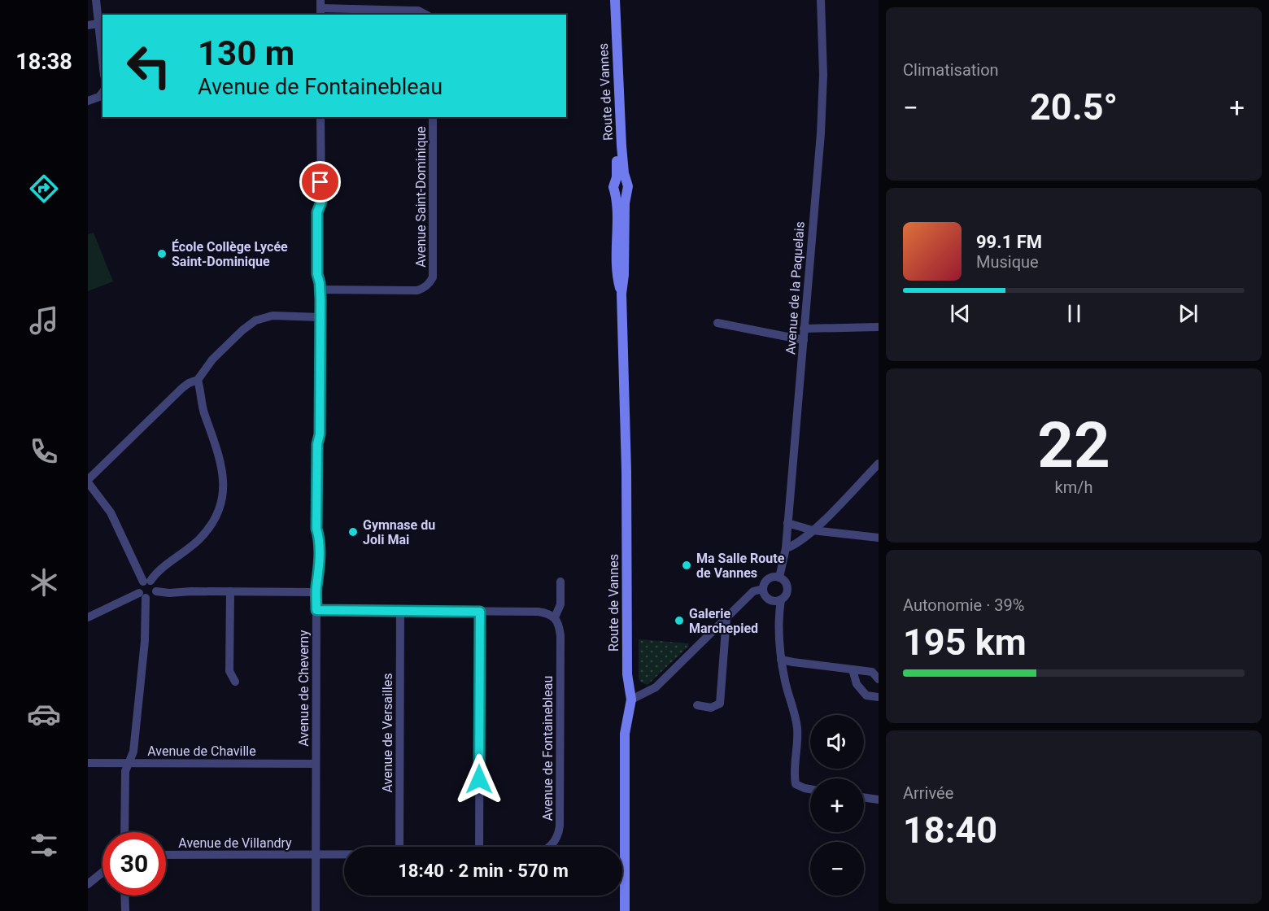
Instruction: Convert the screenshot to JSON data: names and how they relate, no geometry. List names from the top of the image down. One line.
{"streets":{"main road":["Route de Vannes"],"street":["Avenue Saint-Dominique","Avenue de la Paquelais","Avenue de Cheverny","Avenue de Versailles","Avenue de Fontainebleau","Avenue de Chaville","Avenue de Villandry"]},"crossings":[["Avenue Saint-Dominique","Avenue de Cheverny"],["Avenue de Cheverny","Avenue de Fontainebleau"],["Avenue de Cheverny","Avenue de Chaville"],["Avenue de Cheverny","Avenue de Villandry"],["Avenue de Fontainebleau","Avenue de Villandry"]],"places":["École Collège Lycée Saint-Dominique","Gymnase du Joli Mai","Ma Salle Route de Vannes","Galerie Marchepied"],"page":{"tabs":"18:38","tile":["Climatisation",["22","km/h"],["Autonomie · 39%","195 km"],["Arrivée","18:40"]],"turn":["130 m","Avenue de Fontainebleau"],"heat":["−","20.5°","+"],"song":["99.1 FM","Musique"],"map_buttons":["+","−"],"limit":"30","trip":"18:40 · 2 min · 570 m"}}
